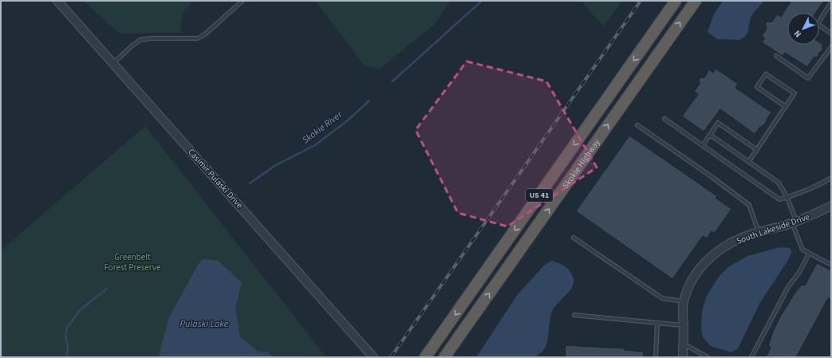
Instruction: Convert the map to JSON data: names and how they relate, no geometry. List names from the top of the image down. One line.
{"streets":{"highway":["Skokie Highway","US 41"],"street":["Casimir Pulaski Drive","South Lakeside Drive"]},"water":["Skokie River","Pulaski Lake"],"parks":["Greenbelt Forest Preserve"],"north":"bottom left"}
